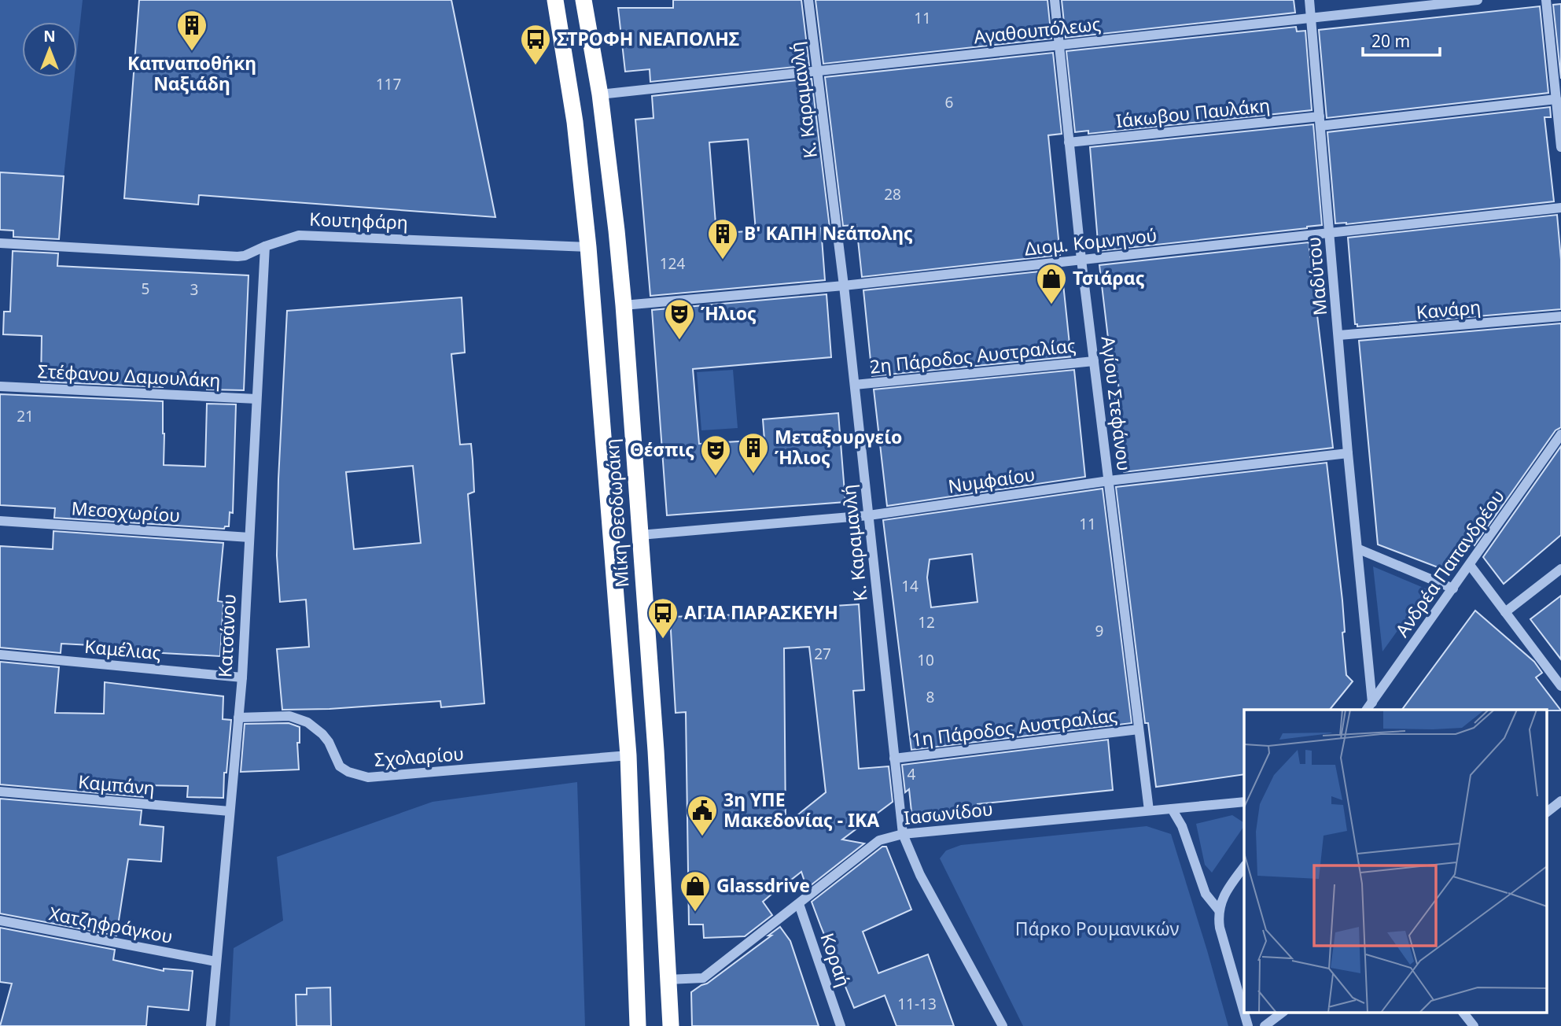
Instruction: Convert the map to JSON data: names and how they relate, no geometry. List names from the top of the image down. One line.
{"streets":{"highway":["Μίκη Θεοδωράκη"],"street":["Αγαθουπόλεως","Κ. Καραμανλή","Ιάκωβου Παυλάκη","Κουτηφάρη","Διομ. Κομνηνού","Μαδύτου","Κανάρη","2η Πάροδος Αυστραλίας","Στέφανου Δαμουλάκη","Αγίου Στεφάνου","Νυμφαίου","Μεσοχωρίου","Ανδρέα Παπανδρέου","Κατσάνου","Καμέλιας","1η Πάροδος Αυστραλίας","Σχολαρίου","Καμπάνη","Ιασωνίδου","Χατζηφράγκου","Κοραή"]},"crossings":[["Αγαθουπόλεως","Κ. Καραμανλή"],["Αγαθουπόλεως","Μαδύτου"],["Αγαθουπόλεως","Αγίου Στεφάνου"],["Αγαθουπόλεως","Μίκη Θεοδωράκη"],["Κ. Καραμανλή","Διομ. Κομνηνού"],["Κ. Καραμανλή","2η Πάροδος Αυστραλίας"],["Κ. Καραμανλή","Νυμφαίου"],["Κ. Καραμανλή","1η Πάροδος Αυστραλίας"],["Κ. Καραμανλή","Ιασωνίδου"],["Ιάκωβου Παυλάκη","Μαδύτου"],["Ιάκωβου Παυλάκη","Αγίου Στεφάνου"],["Κουτηφάρη","Μίκη Θεοδωράκη"],["Κουτηφάρη","Κατσάνου"],["Διομ. Κομνηνού","Μαδύτου"],["Διομ. Κομνηνού","Αγίου Στεφάνου"],["Διομ. Κομνηνού","Μίκη Θεοδωράκη"],["Μαδύτου","Κανάρη"],["Μαδύτου","Νυμφαίου"],["Μαδύτου","Ανδρέα Παπανδρέου"],["2η Πάροδος Αυστραλίας","Αγίου Στεφάνου"],["Στέφανου Δαμουλάκη","Κατσάνου"],["Αγίου Στεφάνου","Νυμφαίου"],["Αγίου Στεφάνου","1η Πάροδος Αυστραλίας"],["Αγίου Στεφάνου","Ιασωνίδου"],["Νυμφαίου","Μίκη Θεοδωράκη"],["Μεσοχωρίου","Κατσάνου"],["Μίκη Θεοδωράκη","Σχολαρίου"],["Μίκη Θεοδωράκη","Ιασωνίδου"],["Κατσάνου","Καμέλιας"],["Κατσάνου","Σχολαρίου"],["Κατσάνου","Καμπάνη"],["Κατσάνου","Χατζηφράγκου"],["Ιασωνίδου","Κοραή"]],"parks":["Πάρκο Ρουμανικών"],"places":{"building":["Καπναποθήκη Ναξιάδη","Β' ΚΑΠΗ Νεάπολης","Μεταξουργείο Ήλιος"],"bus stop":["ΣΤΡΟΦΗ ΝΕΑΠΟΛΗΣ","ΑΓΙΑ ΠΑΡΑΣΚΕΥΗ"],"shop":["Τσιάρας","Glassdrive"],"theatre":["Ήλιος","Θέσπις"],"public building":["3η ΥΠΕ Μακεδονίας - IKA"]},"house_numbers":["11","117","6","28","124","5","3","21","11","14","12","9","27","10","8","4","11-13"],"scale_bar":"20 m","north":"top"}
